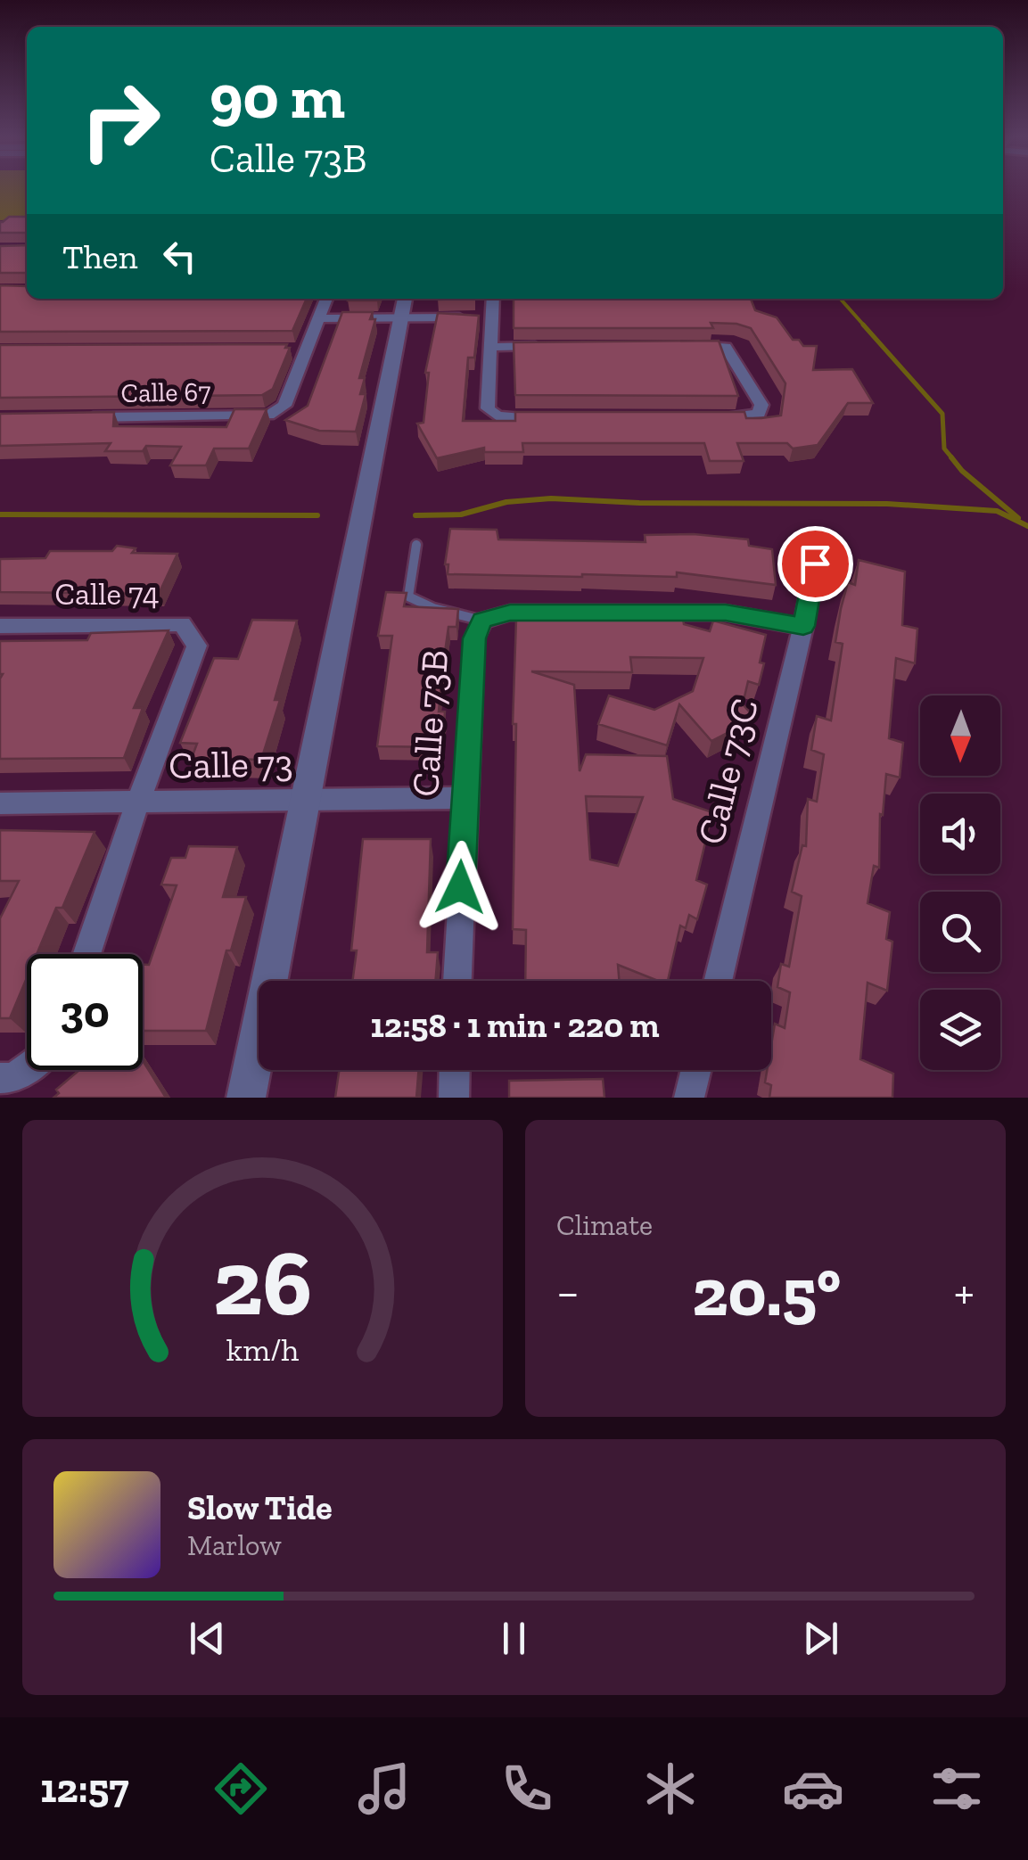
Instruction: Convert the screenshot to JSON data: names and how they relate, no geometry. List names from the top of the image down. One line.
{"streets":{"street":["Calle 67","Calle 74","Calle 73B","Calle 73","Calle 73C"]},"crossings":[["Calle 74","Calle 73"],["Calle 73B","Calle 73"],["Calle 73B","Calle 73C"]],"north":"bottom","page":{"turn":["90 m","Calle 73B"],"then":"Then","limit":"30","trip":"12:58 · 1 min · 220 m","tile":"Climate","heat":["−","20.5°","+"],"song":["Slow Tide","Marlow"],"tabs":"12:57","gauge":["26","km/h"]}}
